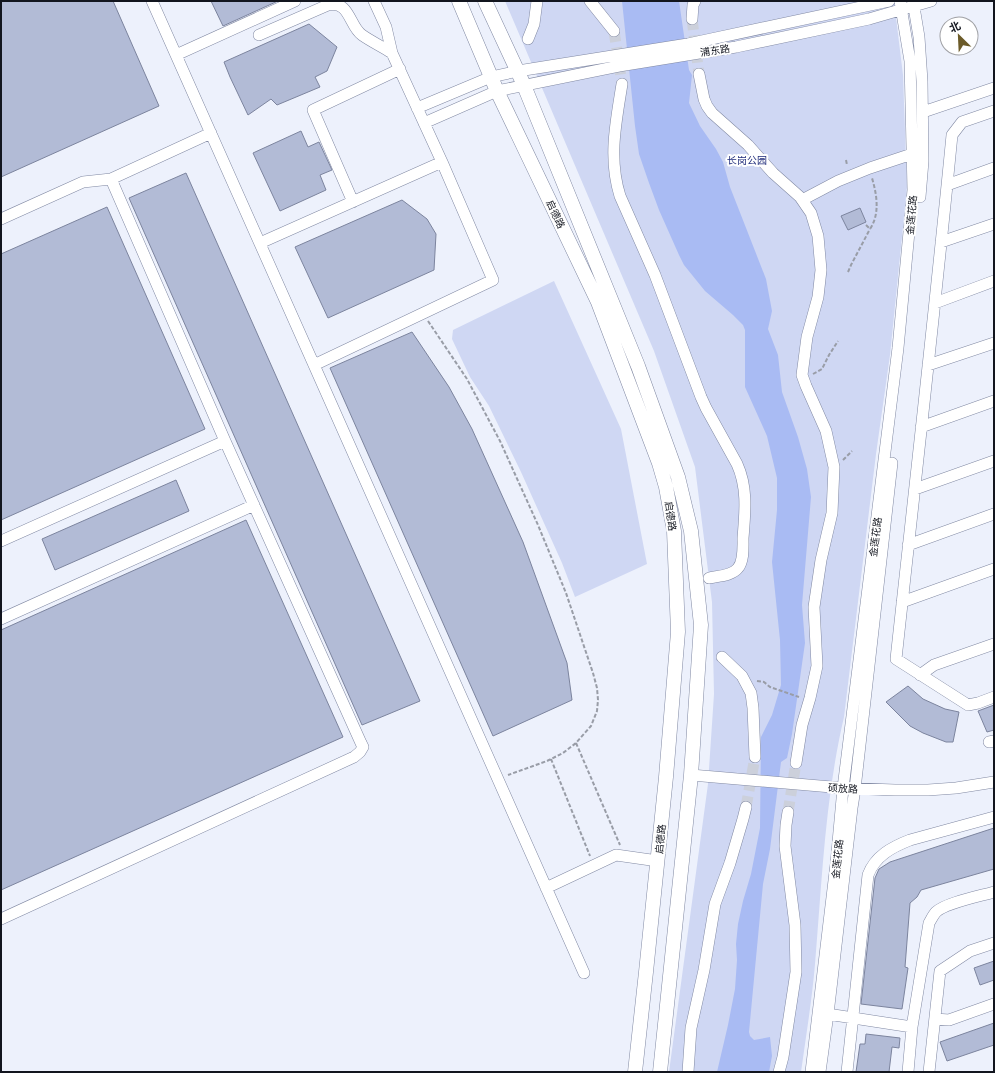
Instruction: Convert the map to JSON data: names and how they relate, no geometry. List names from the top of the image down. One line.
{"streets":{"main road":["启德路"],"street":["浦东路","金莲花路","硕放路"]},"crossings":[["浦东路","启德路"],["浦东路","金莲花路"],["启德路","硕放路"],["金莲花路","硕放路"]],"parks":["长岗公园"],"north":"top left"}
